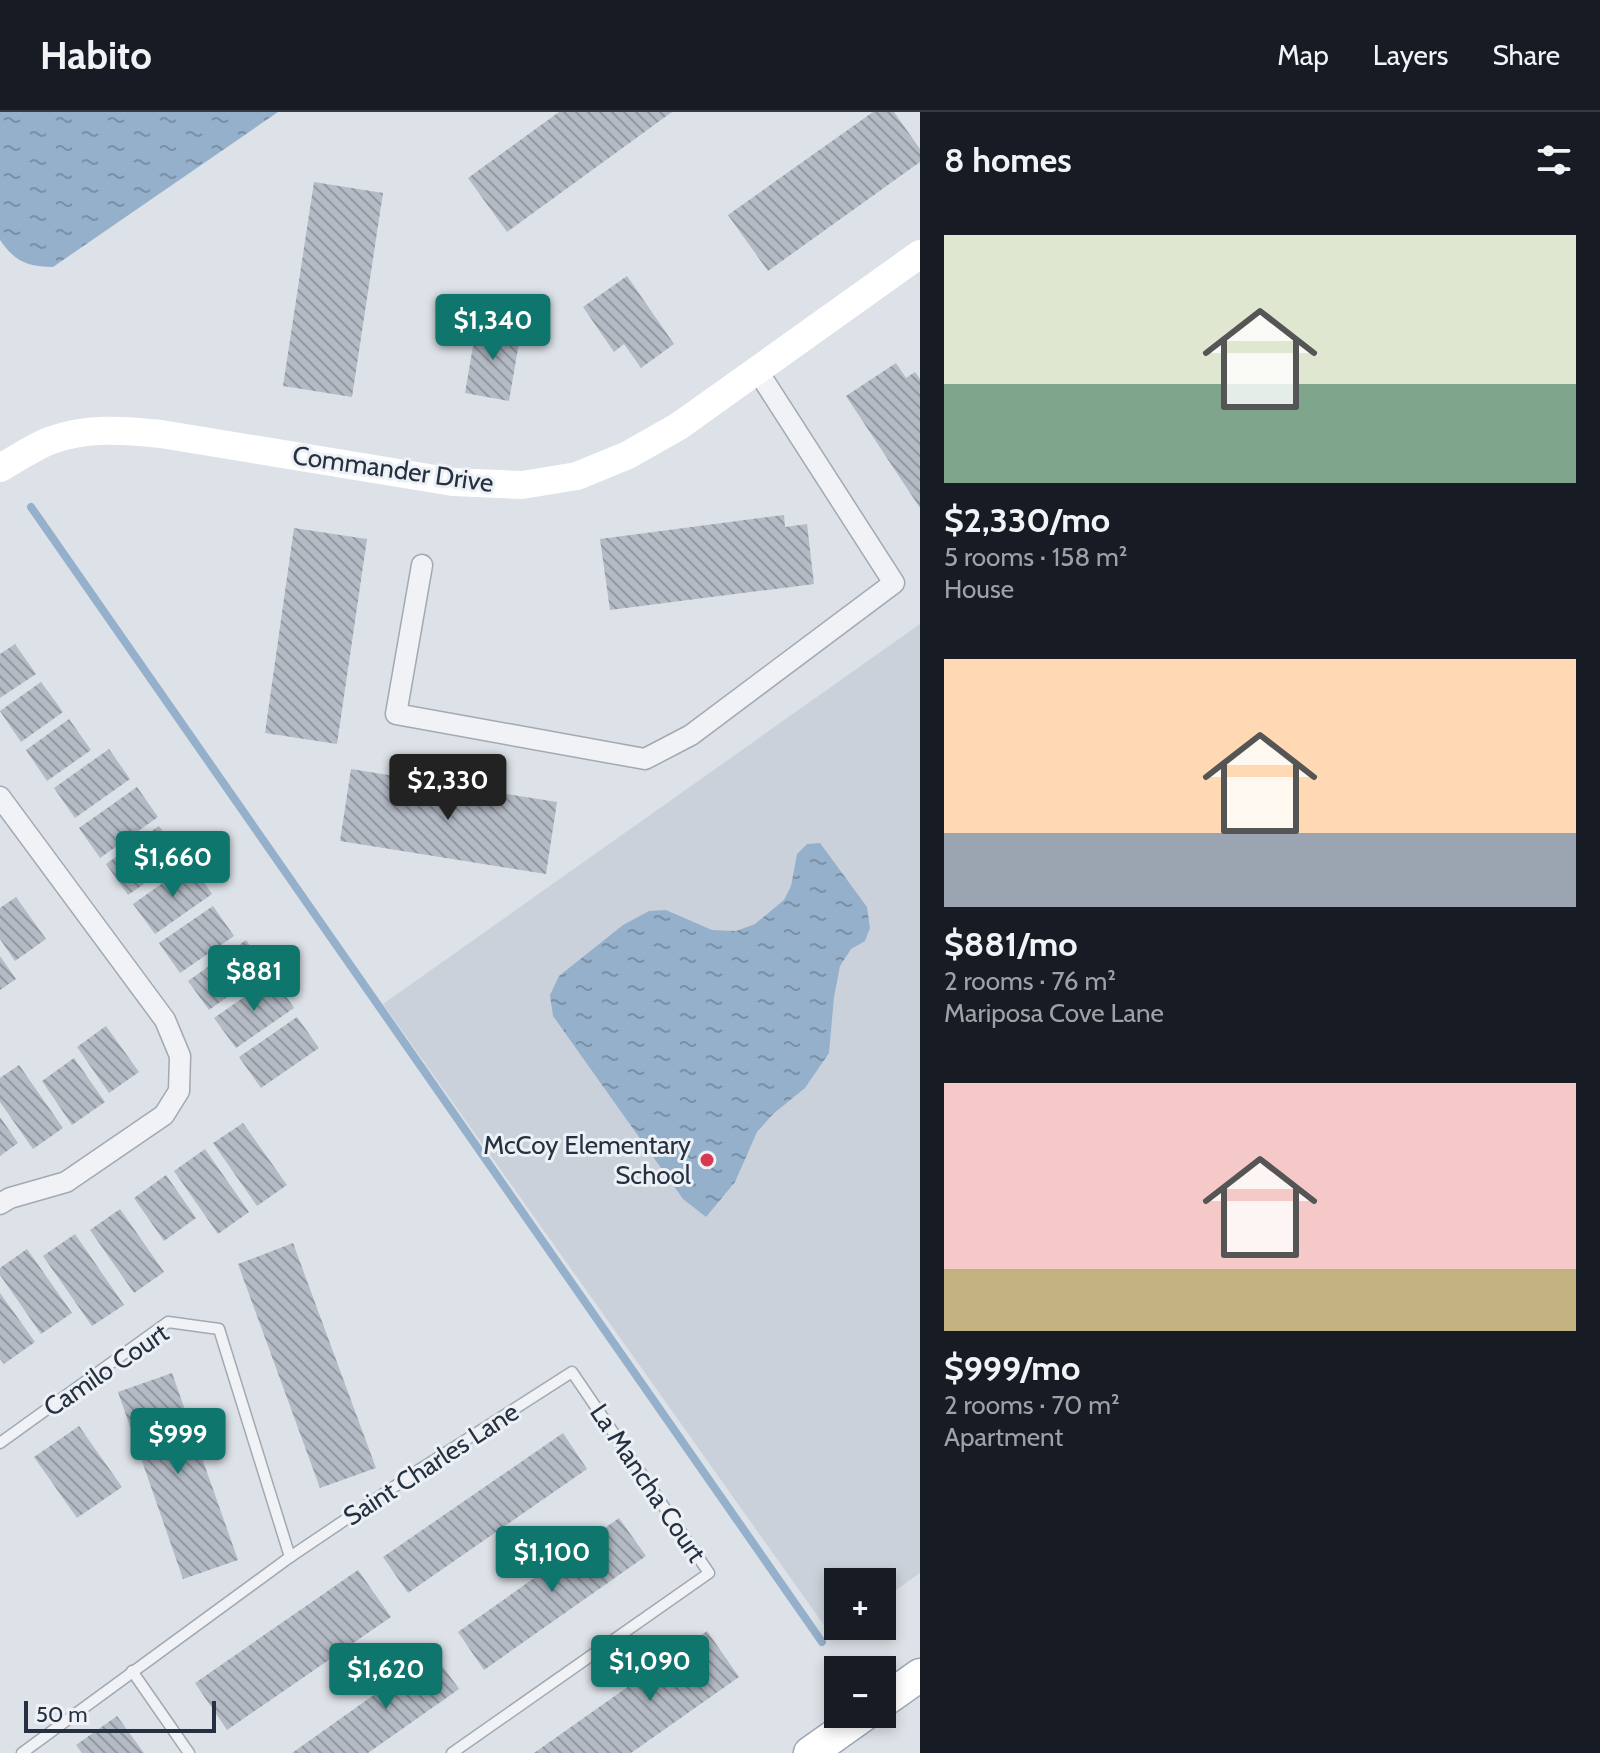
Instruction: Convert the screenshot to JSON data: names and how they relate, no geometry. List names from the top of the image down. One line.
{"streets":{"street":["Commander Drive"],"lane":["Camilo Court","Saint Charles Lane","La Mancha Court"]},"crossings":[["Camilo Court","Saint Charles Lane"],["Saint Charles Lane","La Mancha Court"]],"places":["McCoy Elementary School"],"scale_bar":"50 m","page":{"header":"Habito","nav":["Map","Layers","Share"],"heading":"8 homes","list":[{"name":"$2,330/mo","note":"5 rooms · 158 m² · House"},{"name":"$881/mo","note":"2 rooms · 76 m² · Mariposa Cove Lane"},{"name":"$999/mo","note":"2 rooms · 70 m² · Apartment"}],"price":["$1,340","$2,330","$1,660","$881","$999","$1,100","$1,090","$1,620"],"map_buttons":["+","−"],"scale":"50 m"}}
